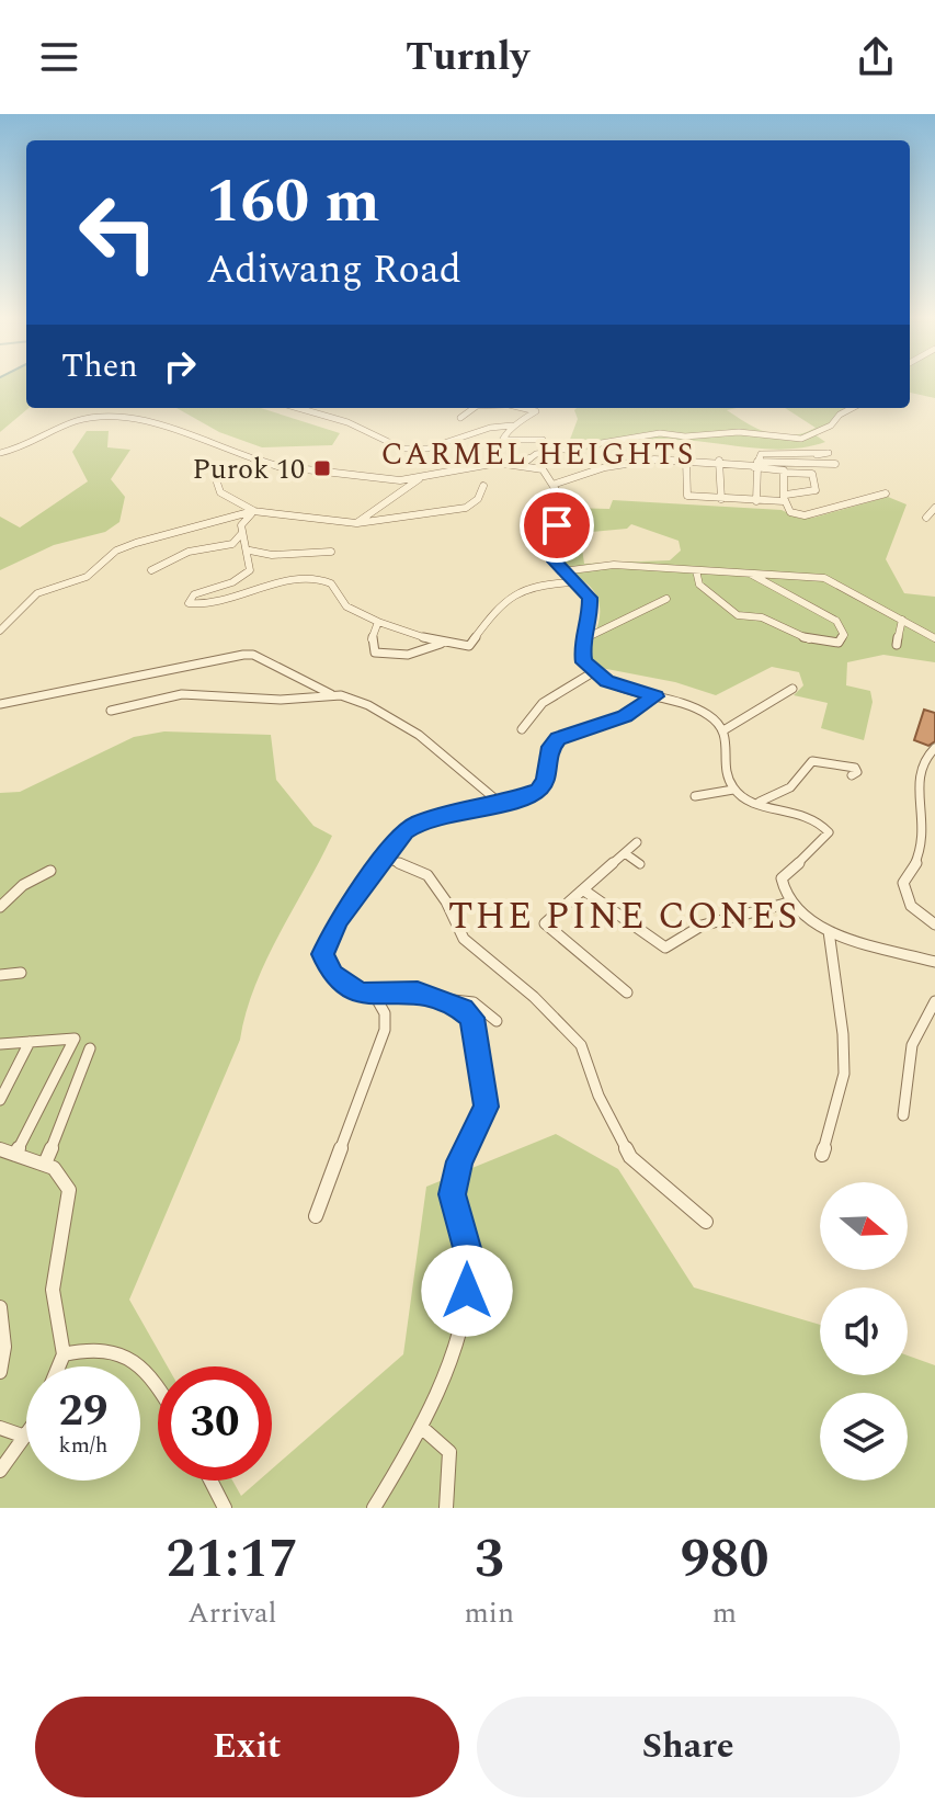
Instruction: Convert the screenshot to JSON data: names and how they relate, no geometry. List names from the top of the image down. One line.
{"districts":["CARMEL HEIGHTS","THE PINE CONES"],"places":{"transit":["Purok 10"]},"north":"right","page":{"header":"Turnly","turn":["160 m","Adiwang Road"],"then":"Then","speed":"29 km/h","limit":"30","eta":["21:17","Arrival","3","min","980","m"],"buttons":["Exit","Share"]}}
